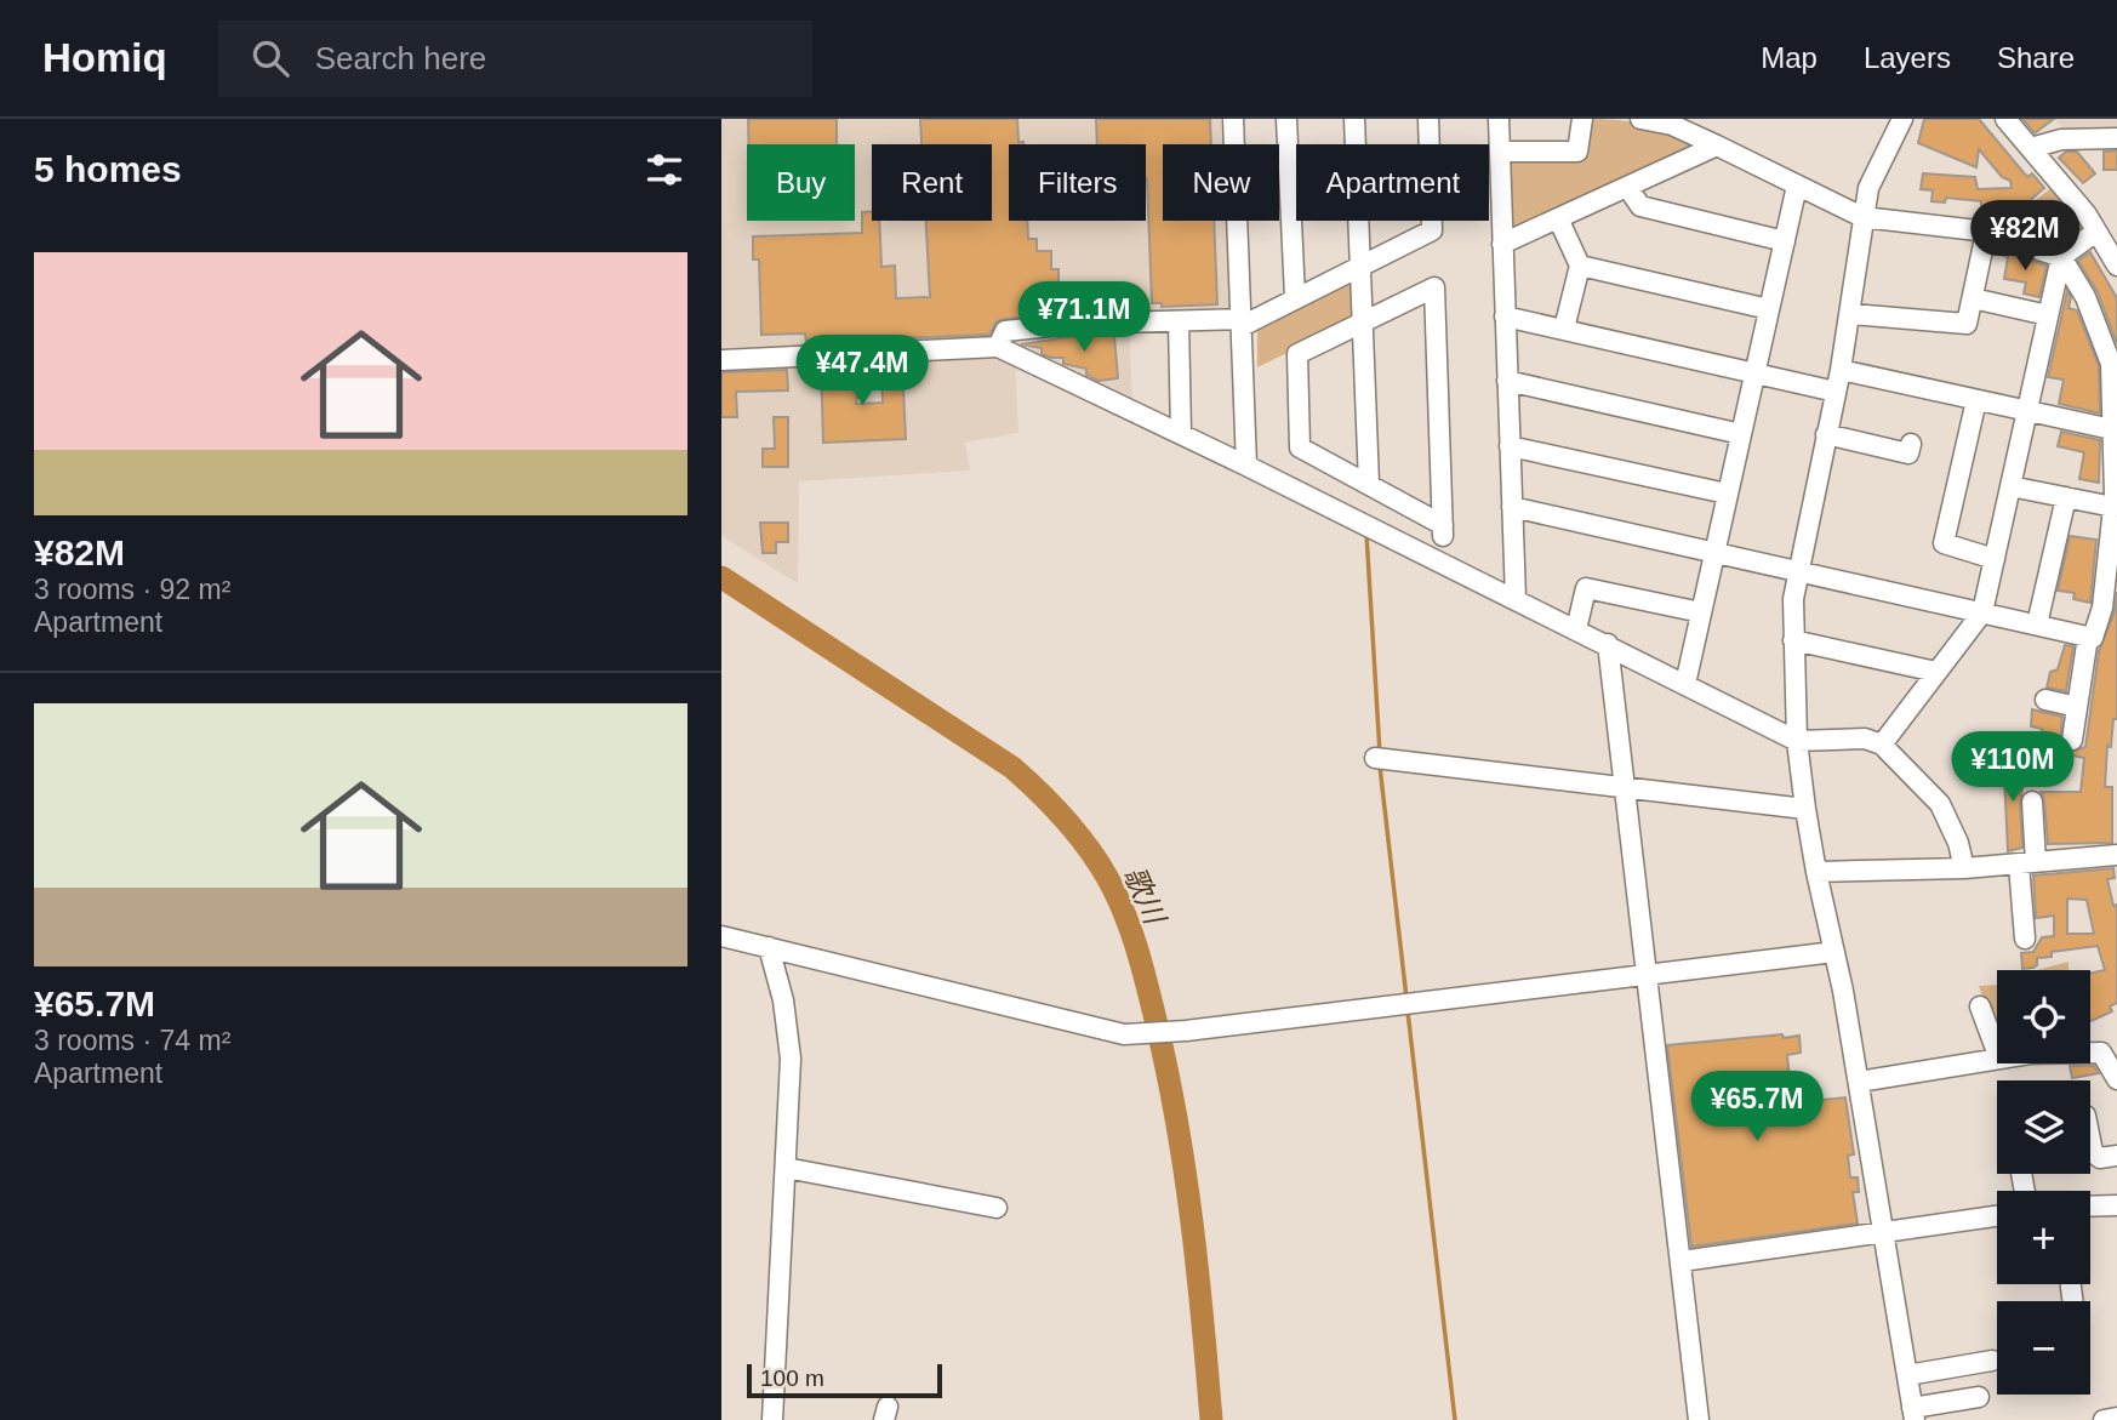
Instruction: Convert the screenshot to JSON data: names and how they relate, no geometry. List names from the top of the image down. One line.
{"water":["歌川"],"scale_bar":"100 m","page":{"header":"Homiq","search":"Search here","nav":["Map","Layers","Share"],"heading":"5 homes","chip":["Buy","Rent","Filters","New","Apartment"],"price":["¥82M","¥71.1M","¥47.4M","¥110M","¥65.7M"],"list":[{"name":"¥82M","note":"3 rooms · 92 m² · Apartment"},{"name":"¥65.7M","note":"3 rooms · 74 m² · Apartment"}],"map_buttons":["+","−"],"scale":"100 m"}}
